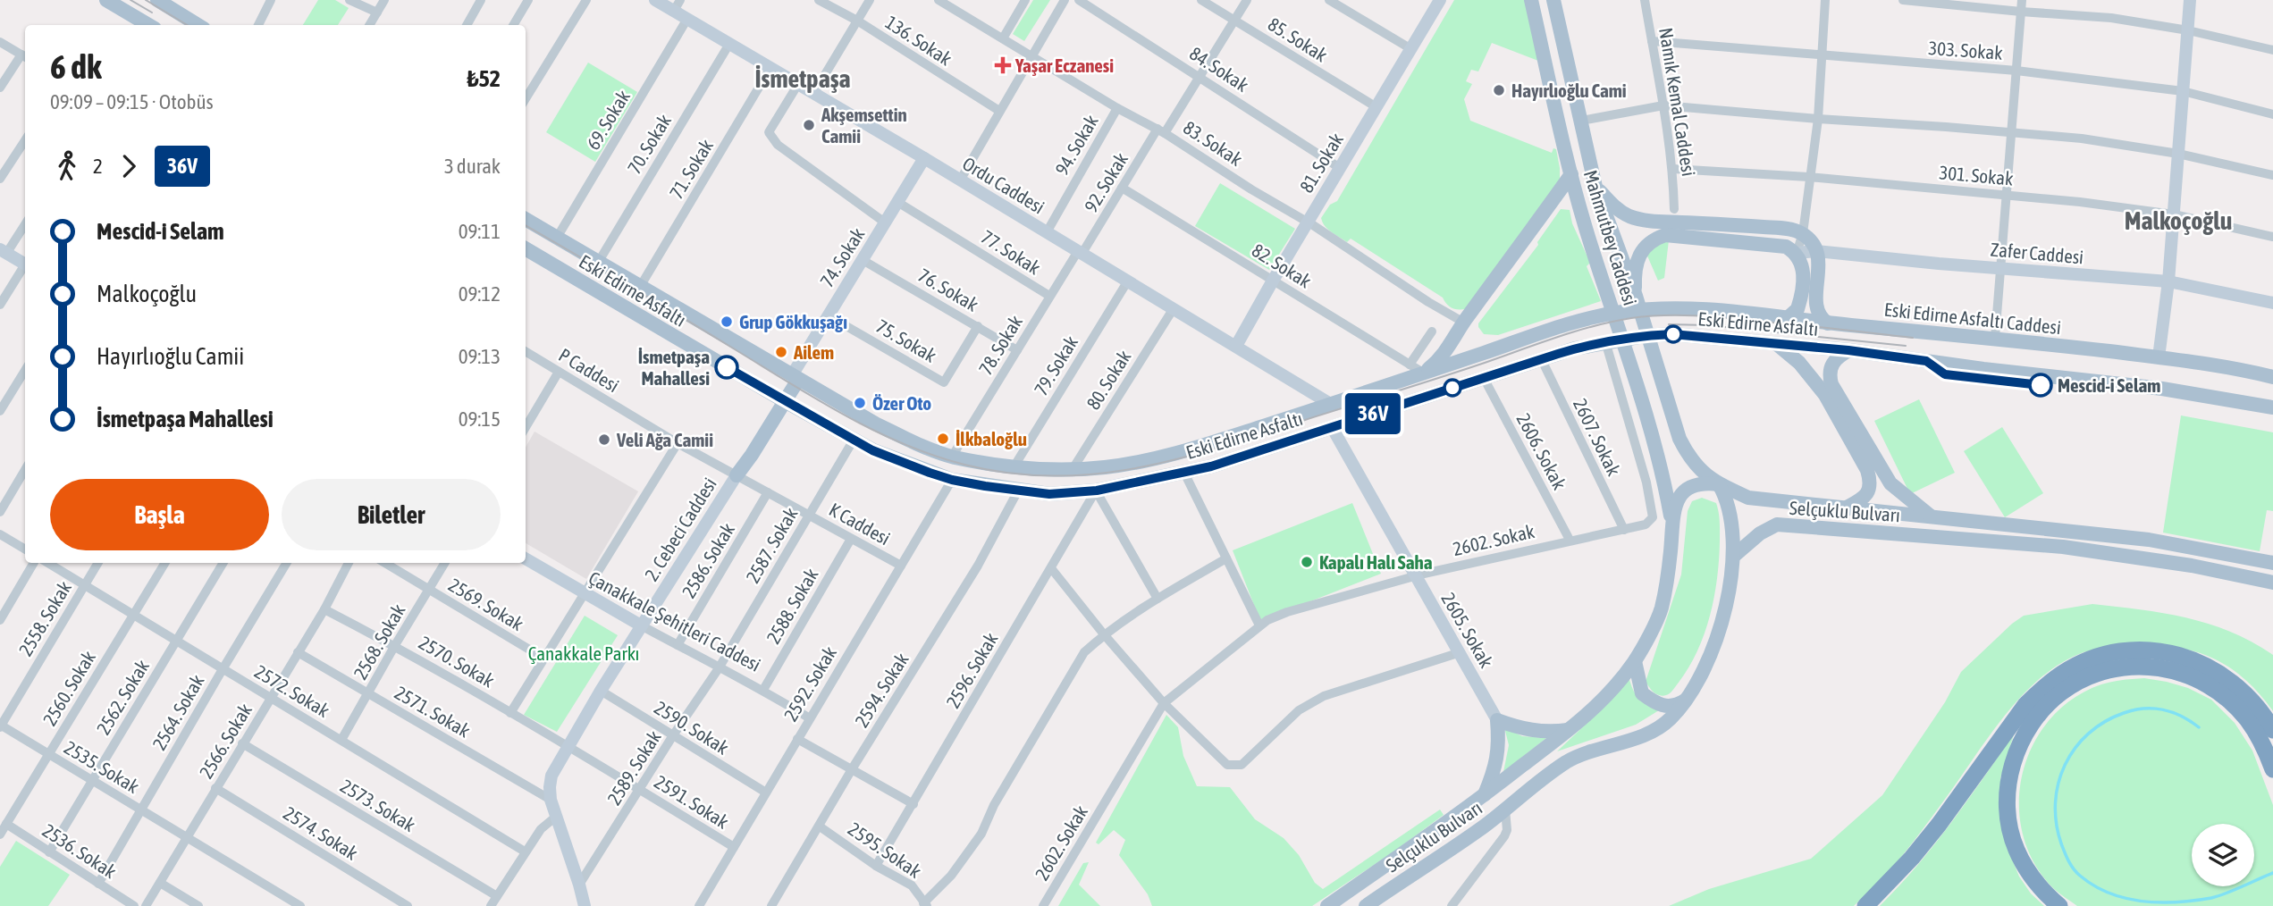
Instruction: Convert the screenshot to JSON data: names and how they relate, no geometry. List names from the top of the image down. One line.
{"streets":{"main road":["81. Sokak","Ordu Caddesi","Mahmutbey Caddesi","Zafer Caddesi","74. Sokak","Eski Edirne Asfaltı","Eski Edirne Asfaltı Caddesi","Selçuklu Bulvarı","2. Cebeci Caddesi","Çanakkale Şehitleri Caddesi","2605. Sokak"],"street":["85. Sokak","136. Sokak","303. Sokak","84. Sokak","Namık Kemal Caddesi","69. Sokak","83. Sokak","70. Sokak","94. Sokak","71. Sokak","301. Sokak","92. Sokak","77. Sokak","82. Sokak","76. Sokak","75. Sokak","78. Sokak","79. Sokak","P Caddesi","80. Sokak","2607. Sokak","2606. Sokak","K Caddesi","2602. Sokak","2587. Sokak","2586. Sokak","2569. Sokak","2588. Sokak","2558. Sokak","2568. Sokak","2570. Sokak","2596. Sokak","2592. Sokak","2560. Sokak","2594. Sokak","2572. Sokak","2562. Sokak","2571. Sokak","2564. Sokak","2590. Sokak","2566. Sokak","2535. Sokak","2589. Sokak","2591. Sokak","2573. Sokak","2574. Sokak","2595. Sokak","2536. Sokak"]},"crossings":[["85. Sokak","81. Sokak"],["85. Sokak","92. Sokak"],["303. Sokak","Namık Kemal Caddesi"],["84. Sokak","81. Sokak"],["84. Sokak","92. Sokak"],["Namık Kemal Caddesi","301. Sokak"],["69. Sokak","Ordu Caddesi"],["69. Sokak","Eski Edirne Asfaltı"],["83. Sokak","94. Sokak"],["83. Sokak","81. Sokak"],["83. Sokak","92. Sokak"],["70. Sokak","Ordu Caddesi"],["70. Sokak","Eski Edirne Asfaltı"],["94. Sokak","Ordu Caddesi"],["81. Sokak","Ordu Caddesi"],["81. Sokak","82. Sokak"],["71. Sokak","Ordu Caddesi"],["71. Sokak","Eski Edirne Asfaltı"],["92. Sokak","Ordu Caddesi"],["92. Sokak","82. Sokak"],["92. Sokak","78. Sokak"],["Ordu Caddesi","74. Sokak"],["Ordu Caddesi","Eski Edirne Asfaltı"],["Ordu Caddesi","78. Sokak"],["Ordu Caddesi","79. Sokak"],["Ordu Caddesi","80. Sokak"],["Mahmutbey Caddesi","Selçuklu Bulvarı"],["77. Sokak","74. Sokak"],["77. Sokak","78. Sokak"],["74. Sokak","76. Sokak"],["74. Sokak","Eski Edirne Asfaltı"],["74. Sokak","75. Sokak"],["82. Sokak","Eski Edirne Asfaltı"],["76. Sokak","75. Sokak"],["76. Sokak","78. Sokak"],["Eski Edirne Asfaltı","Eski Edirne Asfaltı Caddesi"],["Eski Edirne Asfaltı","78. Sokak"],["Eski Edirne Asfaltı","79. Sokak"],["Eski Edirne Asfaltı","80. Sokak"],["Eski Edirne Asfaltı","2607. Sokak"],["Eski Edirne Asfaltı","2606. Sokak"],["Eski Edirne Asfaltı","2602. Sokak"],["Eski Edirne Asfaltı","2587. Sokak"],["Eski Edirne Asfaltı","2605. Sokak"],["Eski Edirne Asfaltı","2596. Sokak"],["Eski Edirne Asfaltı","2592. Sokak"],["Eski Edirne Asfaltı","2594. Sokak"],["P Caddesi","K Caddesi"],["P Caddesi","2. Cebeci Caddesi"],["2607. Sokak","2602. Sokak"],["2606. Sokak","2602. Sokak"],["K Caddesi","2. Cebeci Caddesi"],["K Caddesi","2587. Sokak"],["K Caddesi","2586. Sokak"],["K Caddesi","2588. Sokak"],["K Caddesi","2592. Sokak"],["2. Cebeci Caddesi","Çanakkale Şehitleri Caddesi"],["2. Cebeci Caddesi","2570. Sokak"],["2. Cebeci Caddesi","2571. Sokak"],["2. Cebeci Caddesi","2590. Sokak"],["2. Cebeci Caddesi","2589. Sokak"],["2. Cebeci Caddesi","2591. Sokak"],["2602. Sokak","2605. Sokak"],["2587. Sokak","Çanakkale Şehitleri Caddesi"],["2587. Sokak","2589. Sokak"],["2586. Sokak","Çanakkale Şehitleri Caddesi"],["2569. Sokak","2568. Sokak"],["2588. Sokak","Çanakkale Şehitleri Caddesi"],["2558. Sokak","2572. Sokak"],["2558. Sokak","2535. Sokak"],["Çanakkale Şehitleri Caddesi","2592. Sokak"],["Çanakkale Şehitleri Caddesi","2589. Sokak"],["2568. Sokak","2570. Sokak"],["2568. Sokak","2572. Sokak"],["2568. Sokak","2571. Sokak"],["2570. Sokak","2566. Sokak"],["2570. Sokak","2591. Sokak"],["2596. Sokak","2595. Sokak"],["2592. Sokak","2590. Sokak"],["2592. Sokak","2591. Sokak"],["2560. Sokak","2572. Sokak"],["2560. Sokak","2535. Sokak"],["2560. Sokak","2536. Sokak"],["2594. Sokak","2595. Sokak"],["2572. Sokak","2562. Sokak"],["2572. Sokak","2564. Sokak"],["2572. Sokak","2566. Sokak"],["2562. Sokak","2535. Sokak"],["2562. Sokak","2536. Sokak"],["2571. Sokak","2566. Sokak"],["2564. Sokak","2535. Sokak"],["2564. Sokak","2536. Sokak"],["2590. Sokak","2589. Sokak"],["2566. Sokak","2535. Sokak"],["2566. Sokak","2573. Sokak"],["2566. Sokak","2574. Sokak"],["2589. Sokak","2591. Sokak"]],"districts":["İsmetpaşa","Malkoçoğlu"],"parks":["Çanakkale Parkı"],"places":{"health":["Yaşar Eczanesi"],"other":["Hayırlıoğlu Cami","Akşemsettin Camii","Grup Gökkuşağı","Ailem","İsmetpaşa Mahallesi","Mescid-i Selam","Özer Oto","İlkbaloğlu","Veli Ağa Camii","Kapalı Halı Saha"]},"lines":["bus line 36V"],"page":{"on_map":"36V","heading":["6 dk","09:09 – 09:15 · Otobüs","₺52"],"legs":["2","36V","3 durak"],"list":[{"name":"Mescid-i Selam","value":"09:11"},{"name":"Malkoçoğlu","value":"09:12"},{"name":"Hayırlıoğlu Camii","value":"09:13"},{"name":"İsmetpaşa Mahallesi","value":"09:15"}],"buttons":["Başla","Biletler"]}}
